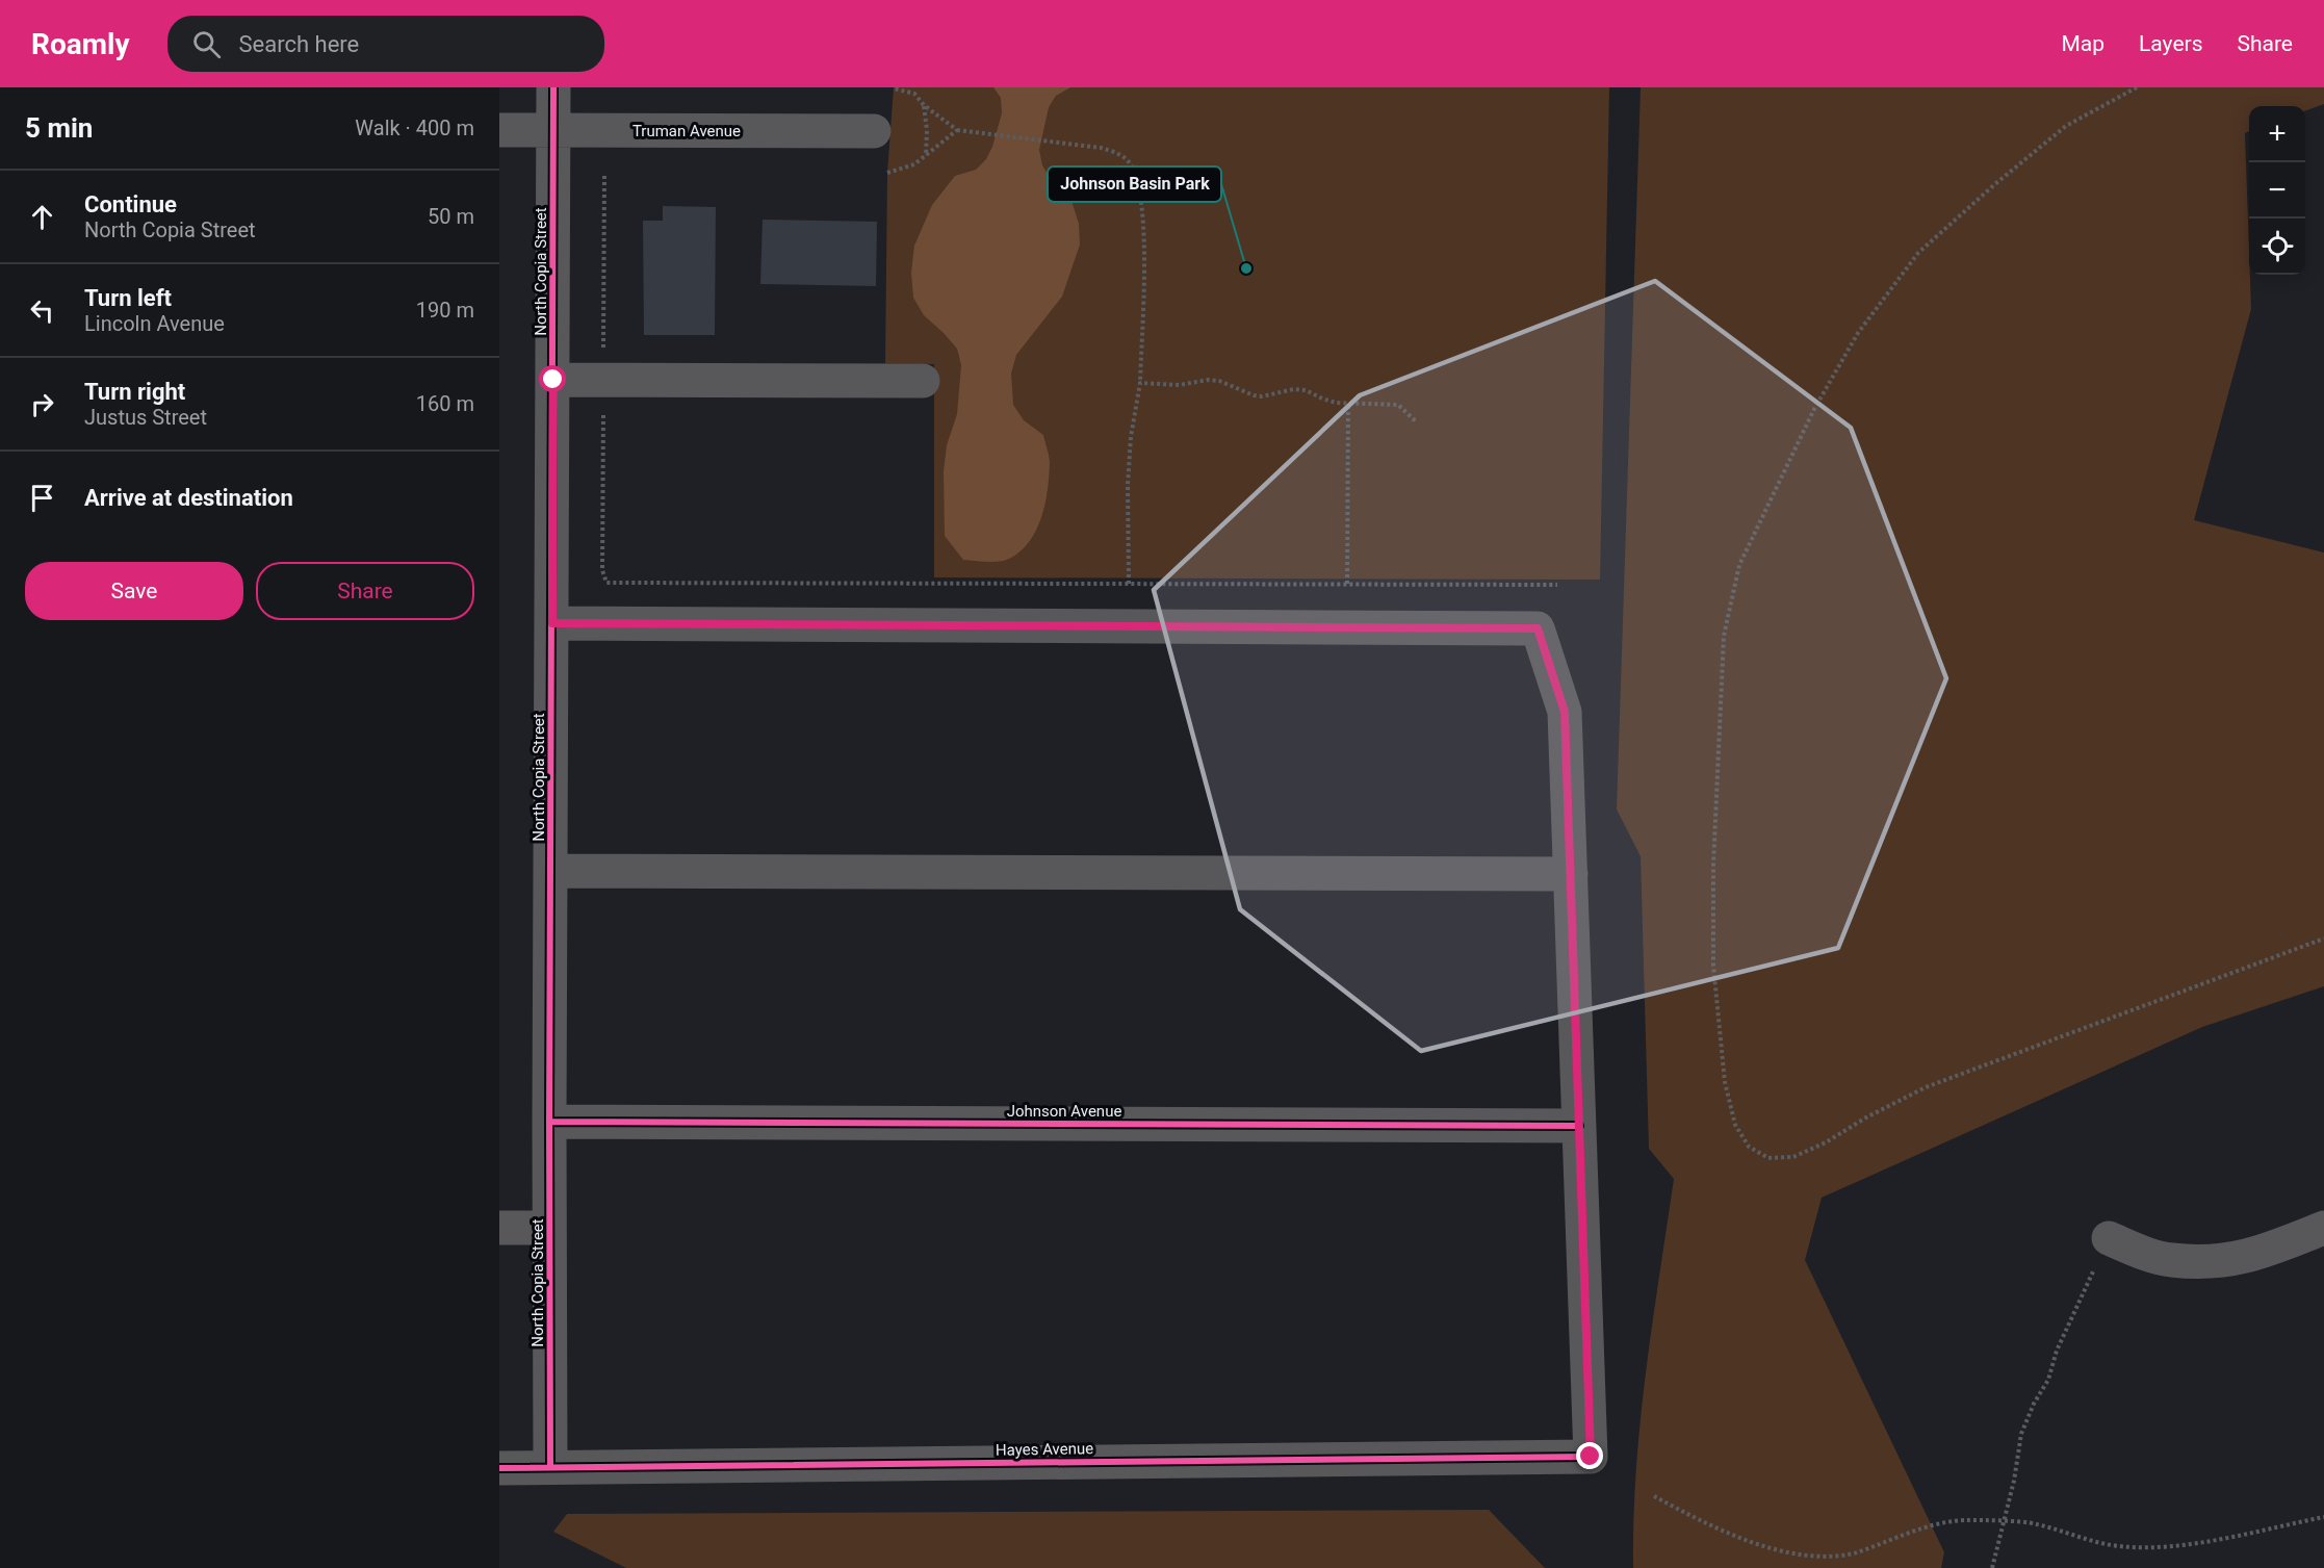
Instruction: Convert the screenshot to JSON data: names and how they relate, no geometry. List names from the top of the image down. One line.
{"streets":{"street":["Truman Avenue","North Copia Street","Johnson Avenue","Hayes Avenue"]},"crossings":[["Truman Avenue","North Copia Street"],["North Copia Street","Johnson Avenue"],["North Copia Street","Hayes Avenue"],["Johnson Avenue","Hayes Avenue"]],"places":["Johnson Basin Park"],"page":{"header":"Roamly","search":"Search here","nav":["Map","Layers","Share"],"heading":["5 min","Walk · 400 m"],"map_buttons":["+","−"],"list":[["Continue","North Copia Street","50 m"],["Turn left","Lincoln Avenue","190 m"],["Turn right","Justus Street","160 m"],"Arrive at destination"],"buttons":["Save","Share"]}}
